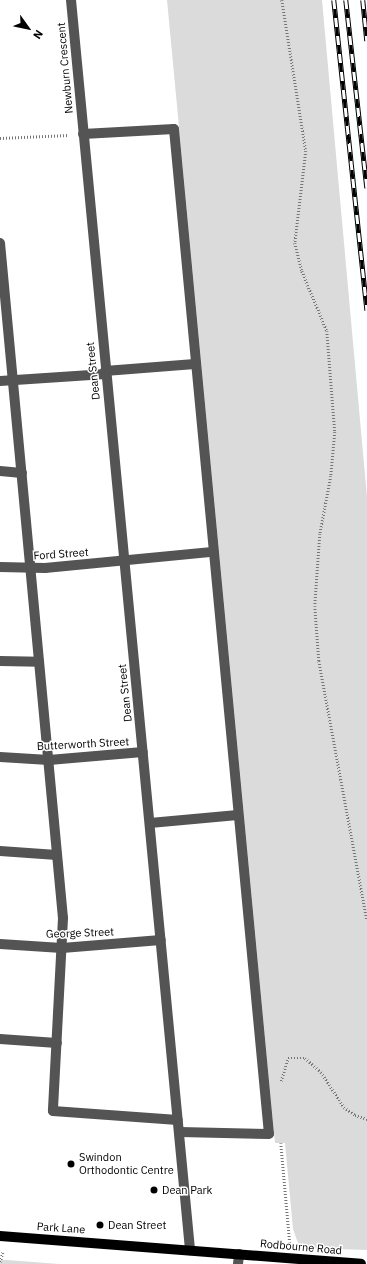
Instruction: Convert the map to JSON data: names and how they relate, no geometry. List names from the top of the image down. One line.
{"streets":{"main road":["Park Lane","Rodbourne Road"],"street":["Newburn Crescent","Dean Street","Ford Street","Butterworth Street","George Street"]},"crossings":[["Newburn Crescent","Dean Street"],["Dean Street","Ford Street"],["Dean Street","Butterworth Street"],["Dean Street","George Street"],["Dean Street","Park Lane"],["Park Lane","Rodbourne Road"]],"places":["Swindon Orthodontic Centre","Dean Park","Dean Street"],"north":"bottom right"}
